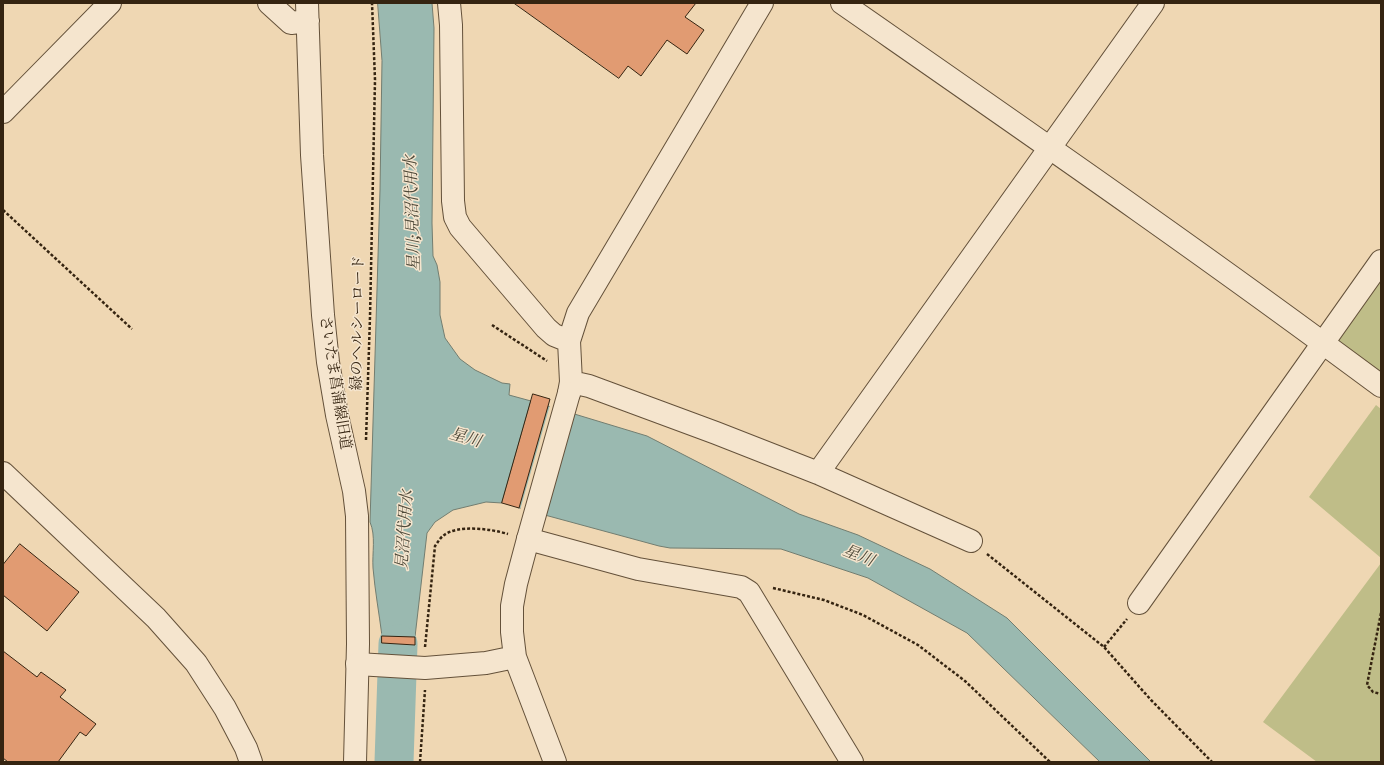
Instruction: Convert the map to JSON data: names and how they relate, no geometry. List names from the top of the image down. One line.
{"streets":{"street":["さいたま菖蒲線旧道"],"path":["緑のヘルシーロード"]},"water":["星川;見沼代用水","星川","見沼代用水"]}
